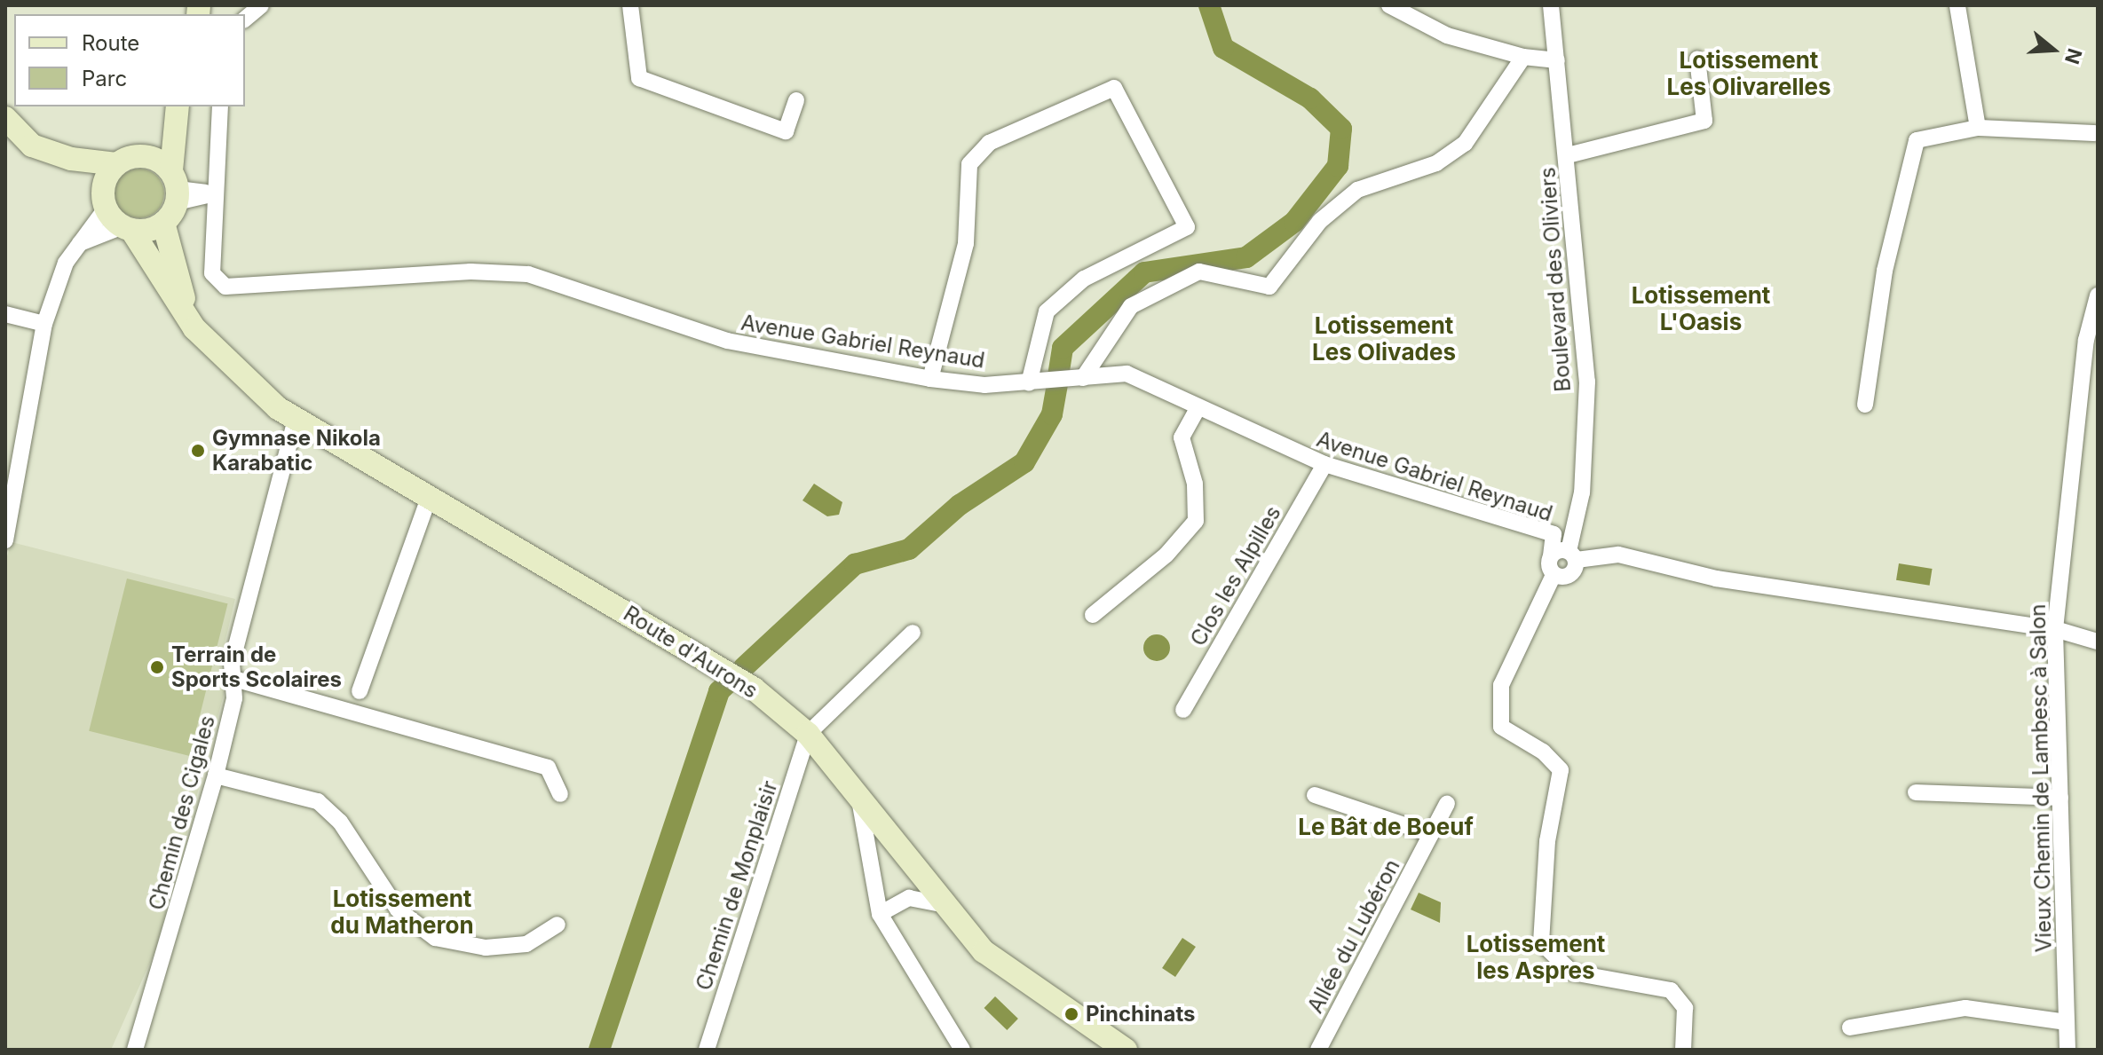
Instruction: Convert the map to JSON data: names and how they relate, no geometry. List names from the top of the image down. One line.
{"streets":{"street":["Boulevard des Oliviers","Avenue Gabriel Reynaud","Clos les Alpilles","Route d'Aurons","Vieux Chemin de Lambesc à Salon","Chemin des Cigales","Chemin de Monplaisir","Allée du Lubéron"]},"crossings":[["Avenue Gabriel Reynaud","Clos les Alpilles"],["Route d'Aurons","Chemin des Cigales"],["Route d'Aurons","Chemin de Monplaisir"]],"districts":["Lotissement Les Olivarelles","Lotissement L'Oasis","Lotissement Les Olivades","Le Bât de Boeuf","Lotissement du Matheron","Lotissement les Aspres"],"places":["Gymnase Nikola Karabatic","Terrain de Sports Scolaires","Pinchinats"],"legend":["Route","Parc"],"north":"right"}
